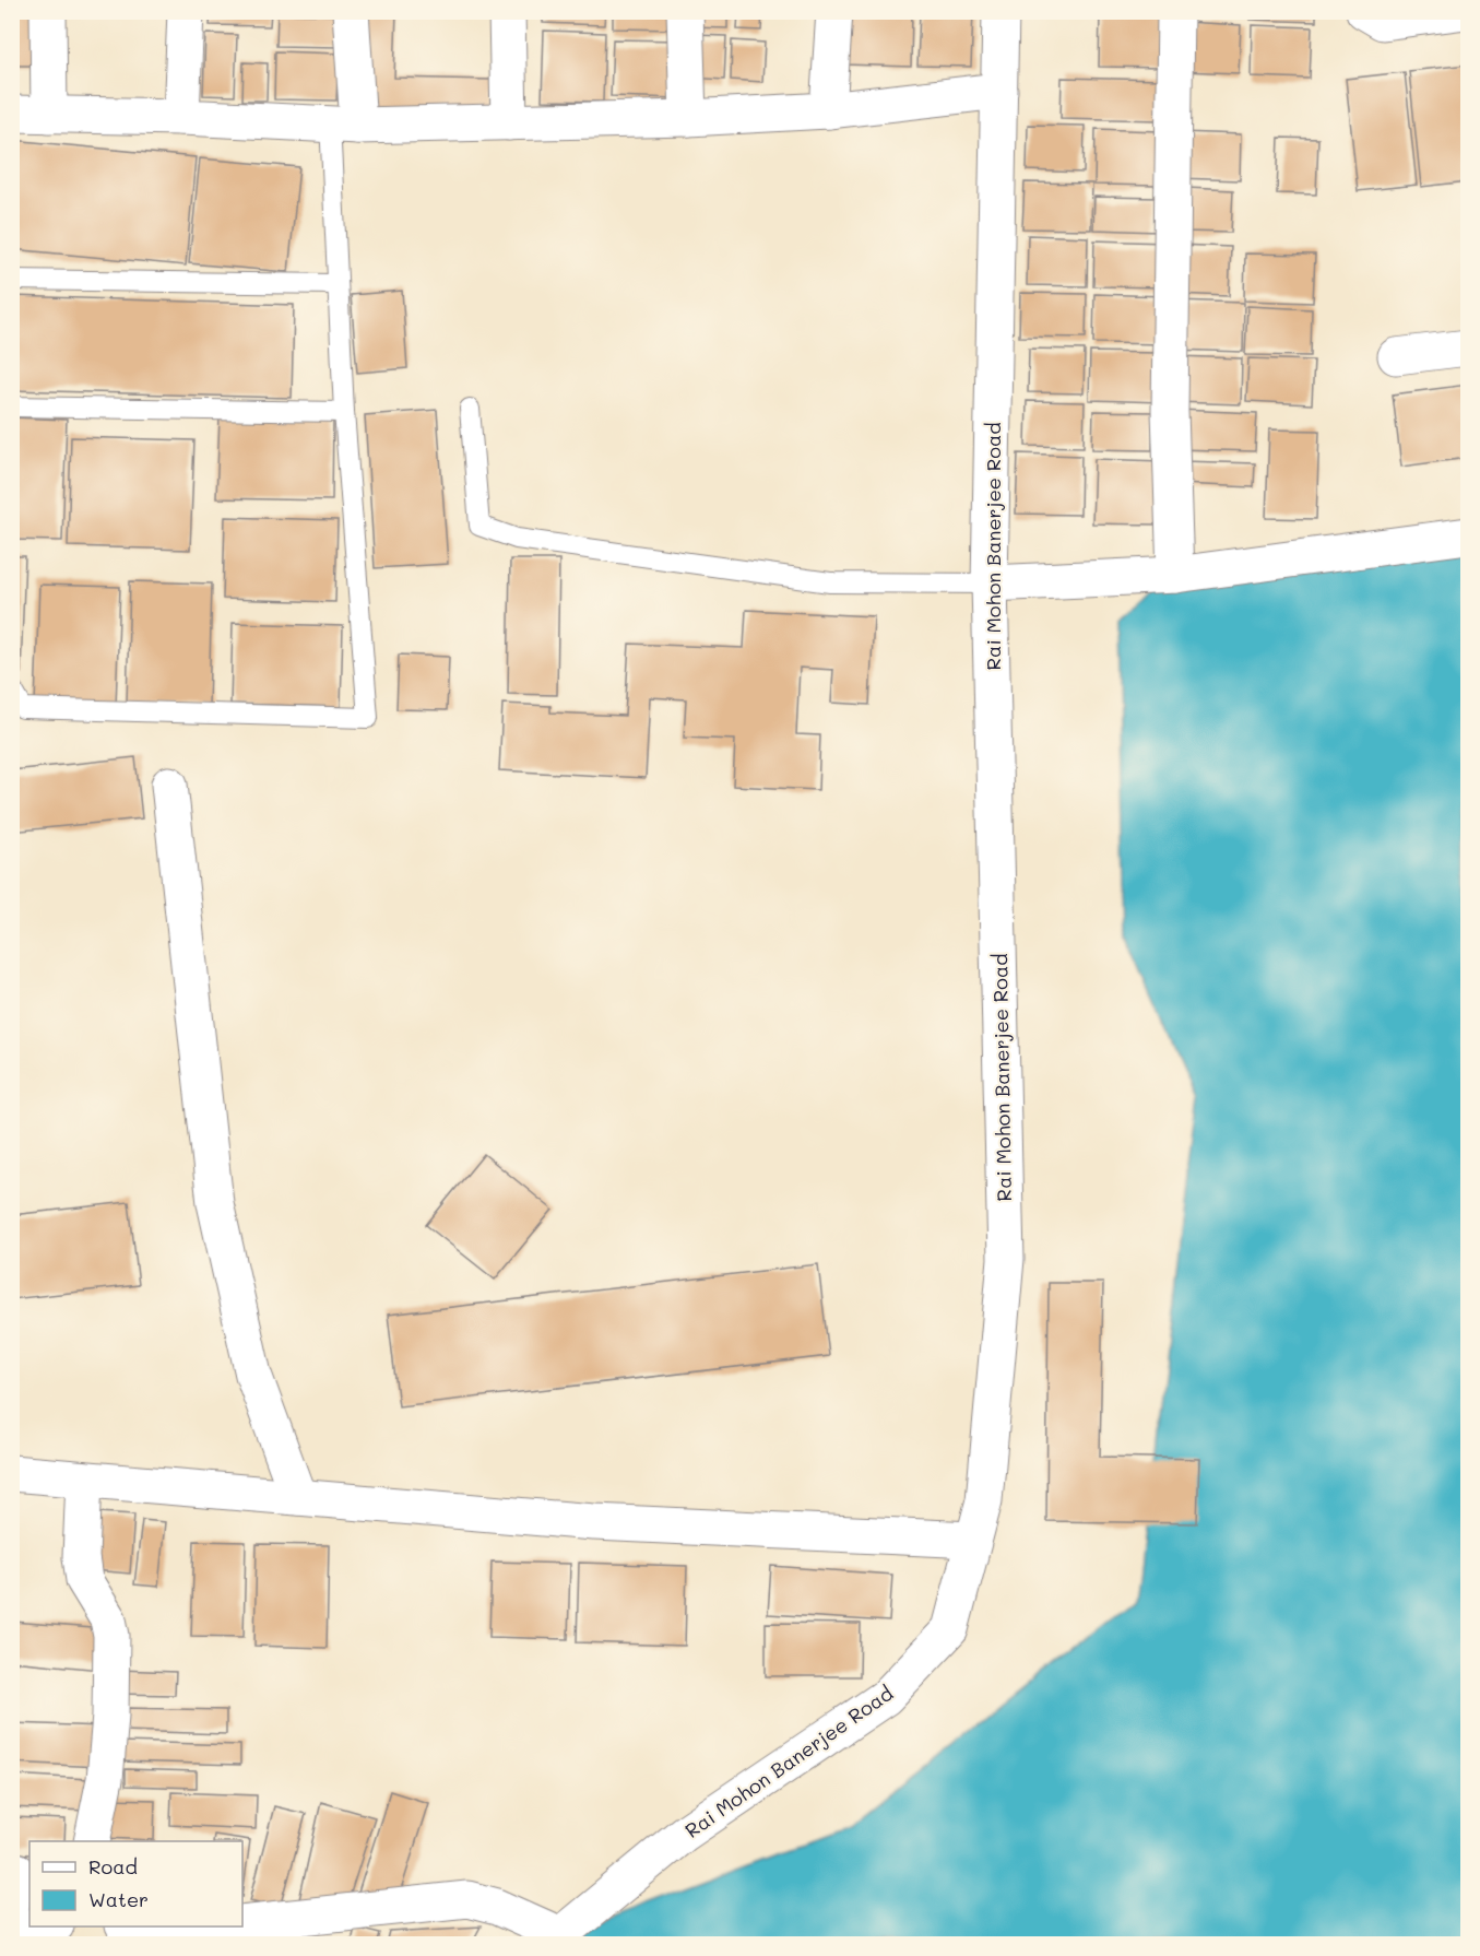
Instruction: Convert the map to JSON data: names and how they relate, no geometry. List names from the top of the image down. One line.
{"streets":{"street":["Rai Mohon Banerjee Road"]},"legend":["Road","Water"]}
